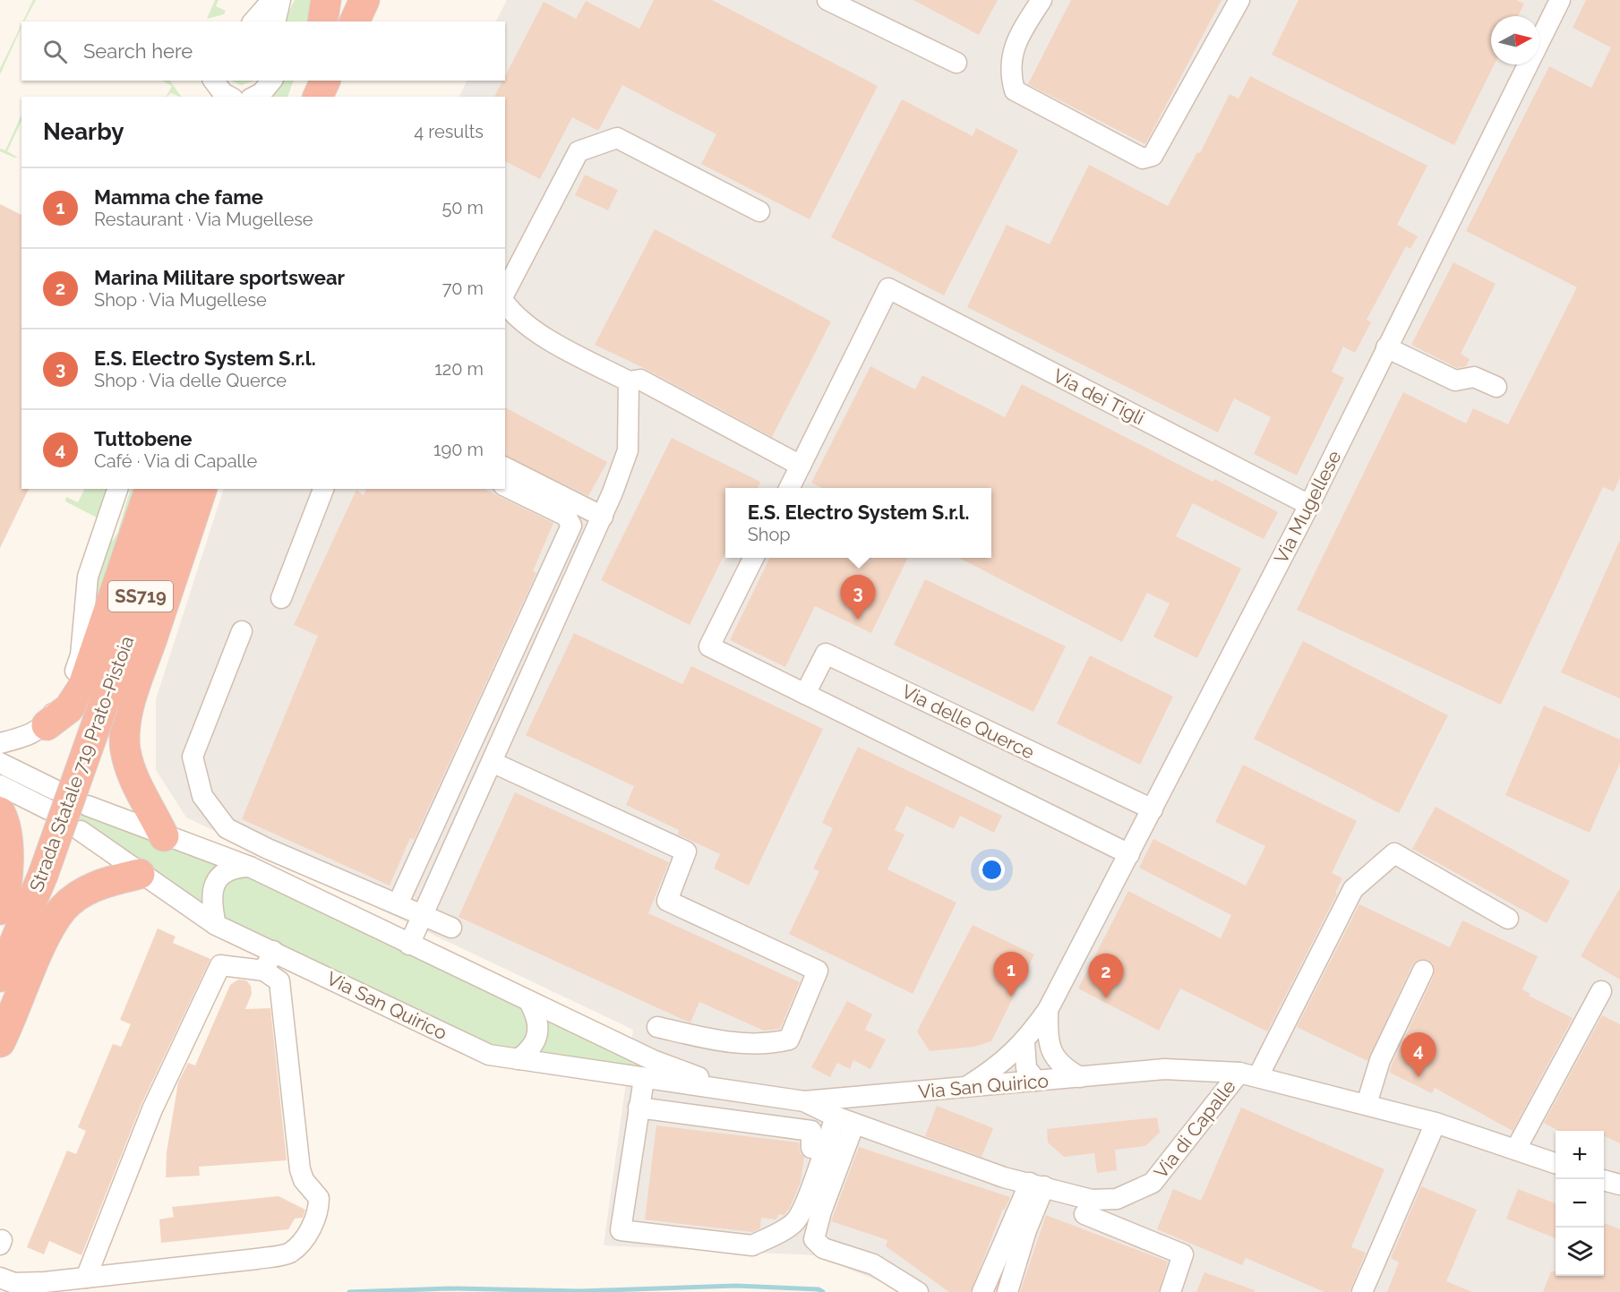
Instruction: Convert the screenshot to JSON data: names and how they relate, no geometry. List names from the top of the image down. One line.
{"streets":{"highway":["SS719","Strada Statale 719 Prato-Pistoia"],"street":["Via dei Tigli","Via Mugellese","Via delle Querce","Via San Quirico","Via di Capalle"]},"crossings":[["Via dei Tigli","Via Mugellese"],["Via Mugellese","Via delle Querce"],["Via Mugellese","Via San Quirico"],["Via San Quirico","Via di Capalle"]],"north":"right","page":{"search":"Search here","heading":["Nearby","4 results"],"list":[{"mark":"1","name":"Mamma che fame","note":"Restaurant · Via Mugellese","value":"50 m"},{"mark":"2","name":"Marina Militare sportswear","note":"Shop · Via Mugellese","value":"70 m"},{"mark":"3","name":"E.S. Electro System S.r.l.","note":"Shop · Via delle Querce","value":"120 m"},{"mark":"4","name":"Tuttobene","note":"Café · Via di Capalle","value":"190 m"}],"popup":["E.S. Electro System S.r.l.","Shop"],"pins":["3","1","2","4"],"map_buttons":["+","−"]}}
